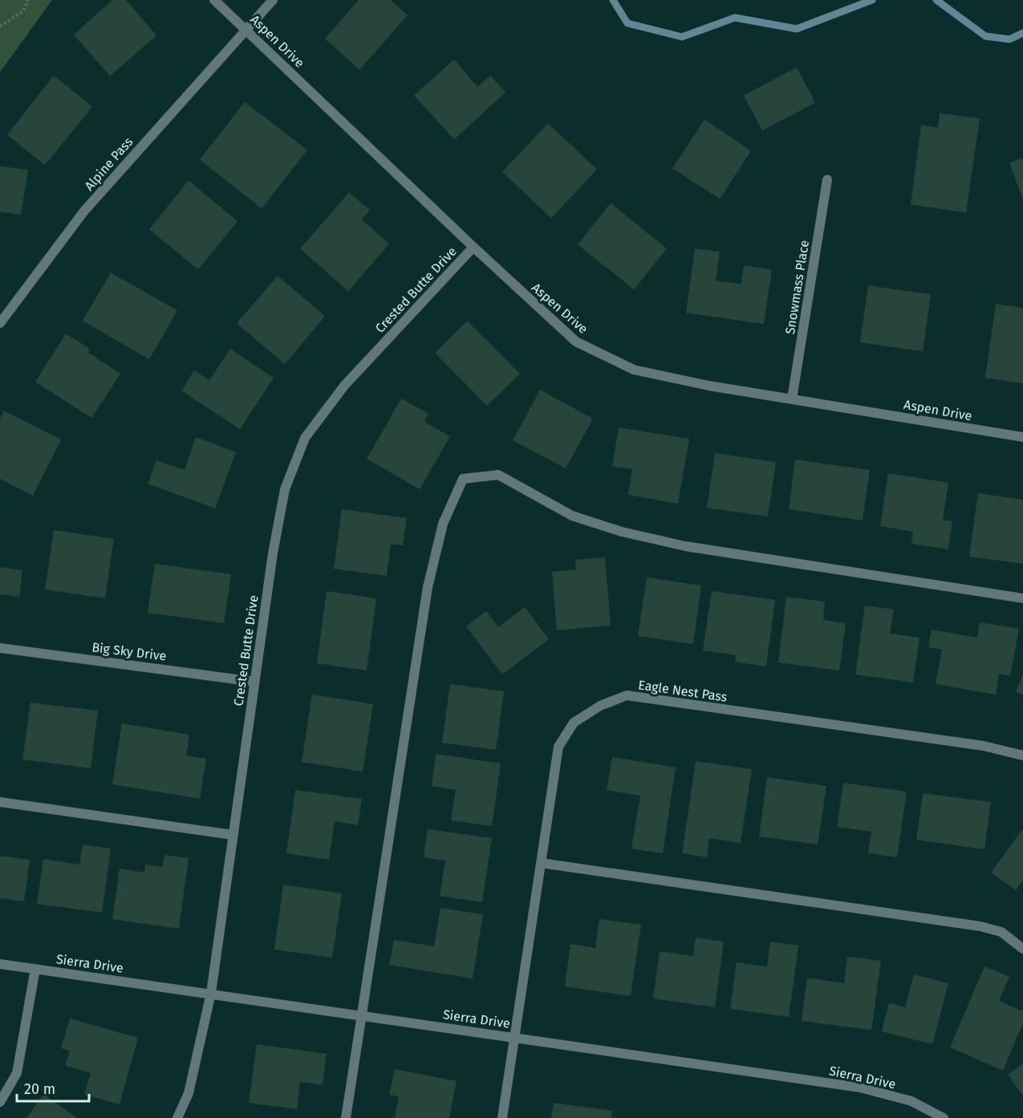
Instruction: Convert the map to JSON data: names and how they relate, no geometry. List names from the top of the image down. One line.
{"streets":{"street":["Aspen Drive","Alpine Pass","Snowmass Place","Crested Butte Drive","Big Sky Drive","Eagle Nest Pass","Sierra Drive"]},"crossings":[["Aspen Drive","Alpine Pass"],["Aspen Drive","Snowmass Place"],["Aspen Drive","Crested Butte Drive"],["Crested Butte Drive","Big Sky Drive"],["Crested Butte Drive","Sierra Drive"],["Eagle Nest Pass","Sierra Drive"]],"scale_bar":"20 m"}
